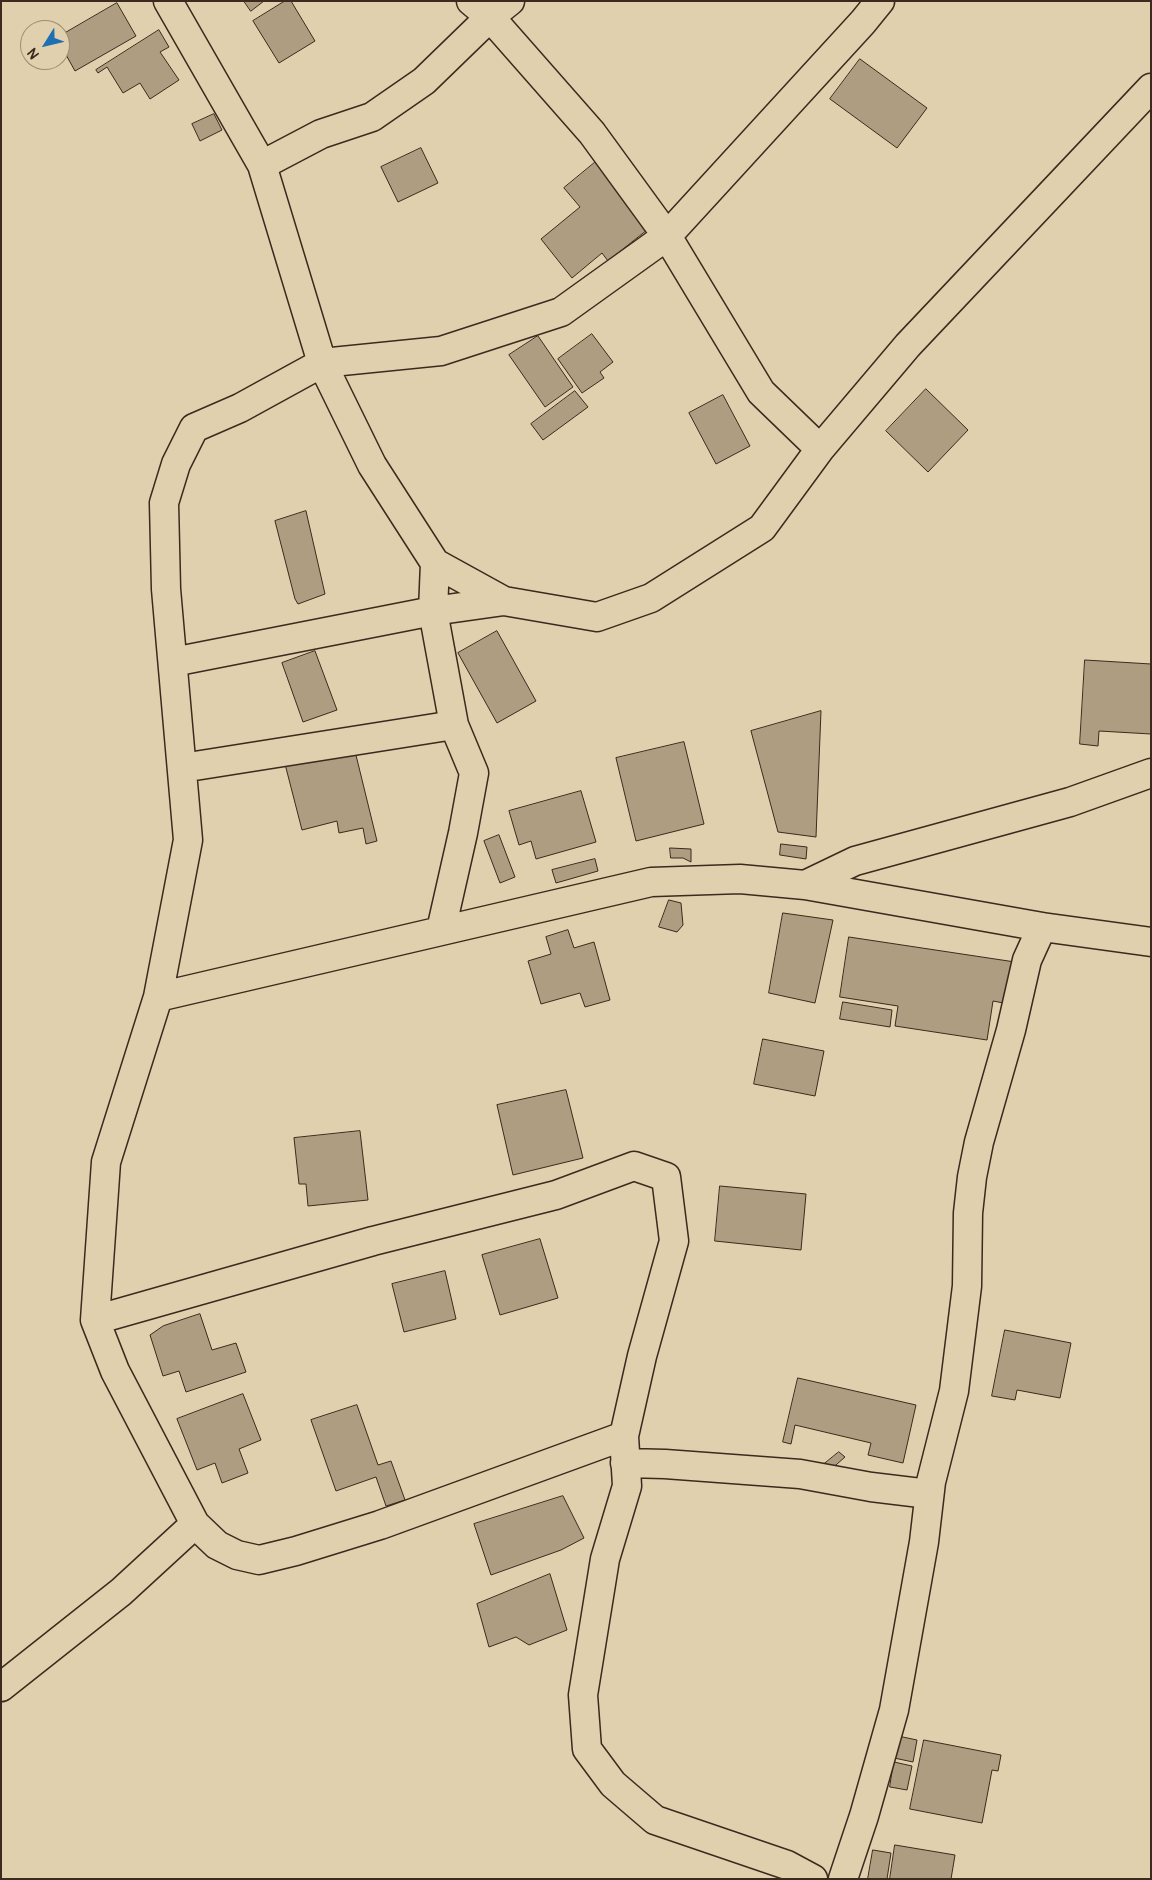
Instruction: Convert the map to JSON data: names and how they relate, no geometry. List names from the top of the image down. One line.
{"north":"bottom left"}
